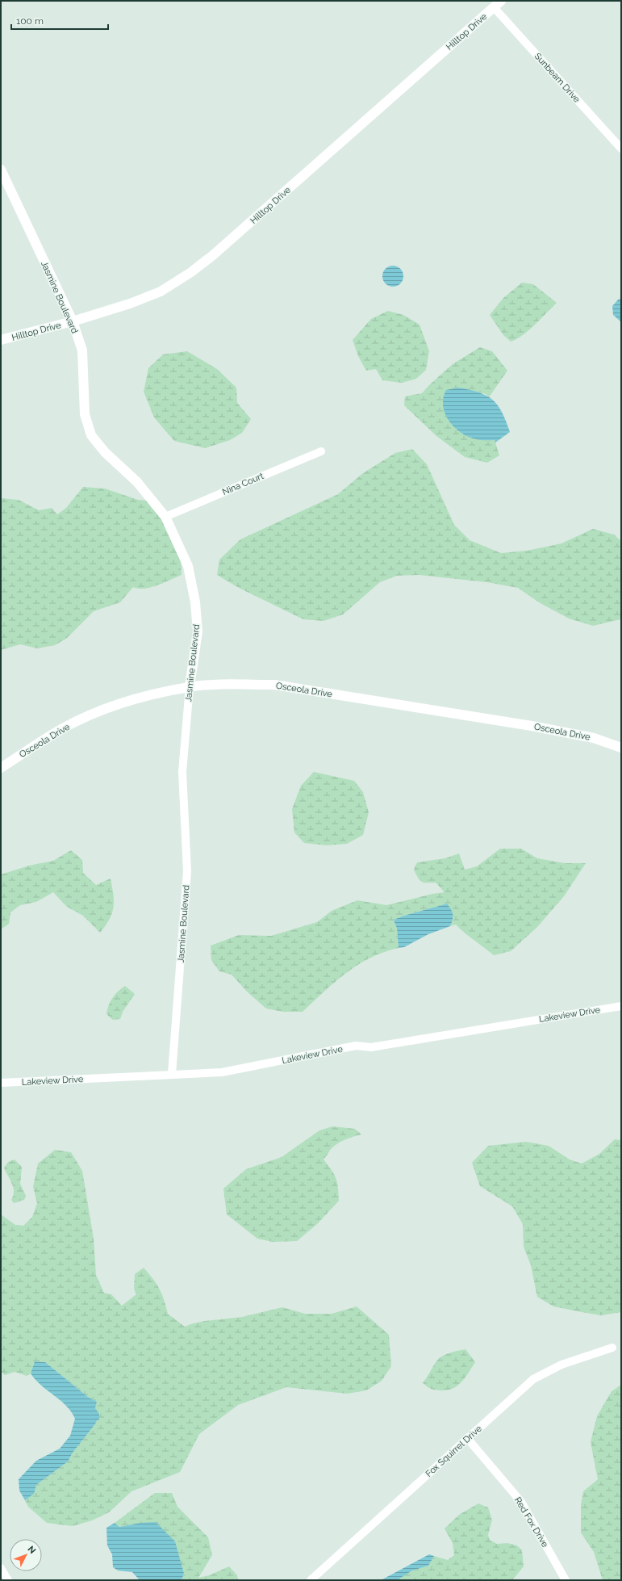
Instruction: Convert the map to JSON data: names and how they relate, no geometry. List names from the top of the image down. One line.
{"streets":{"street":["Hilltop Drive","Sunbeam Drive","Jasmine Boulevard","Nina Court","Osceola Drive","Lakeview Drive","Fox Squirrel Drive","Red Fox Drive"]},"crossings":[["Hilltop Drive","Sunbeam Drive"],["Hilltop Drive","Jasmine Boulevard"],["Jasmine Boulevard","Nina Court"],["Jasmine Boulevard","Osceola Drive"],["Jasmine Boulevard","Lakeview Drive"],["Fox Squirrel Drive","Red Fox Drive"]],"scale_bar":"100 m","north":"top right"}
